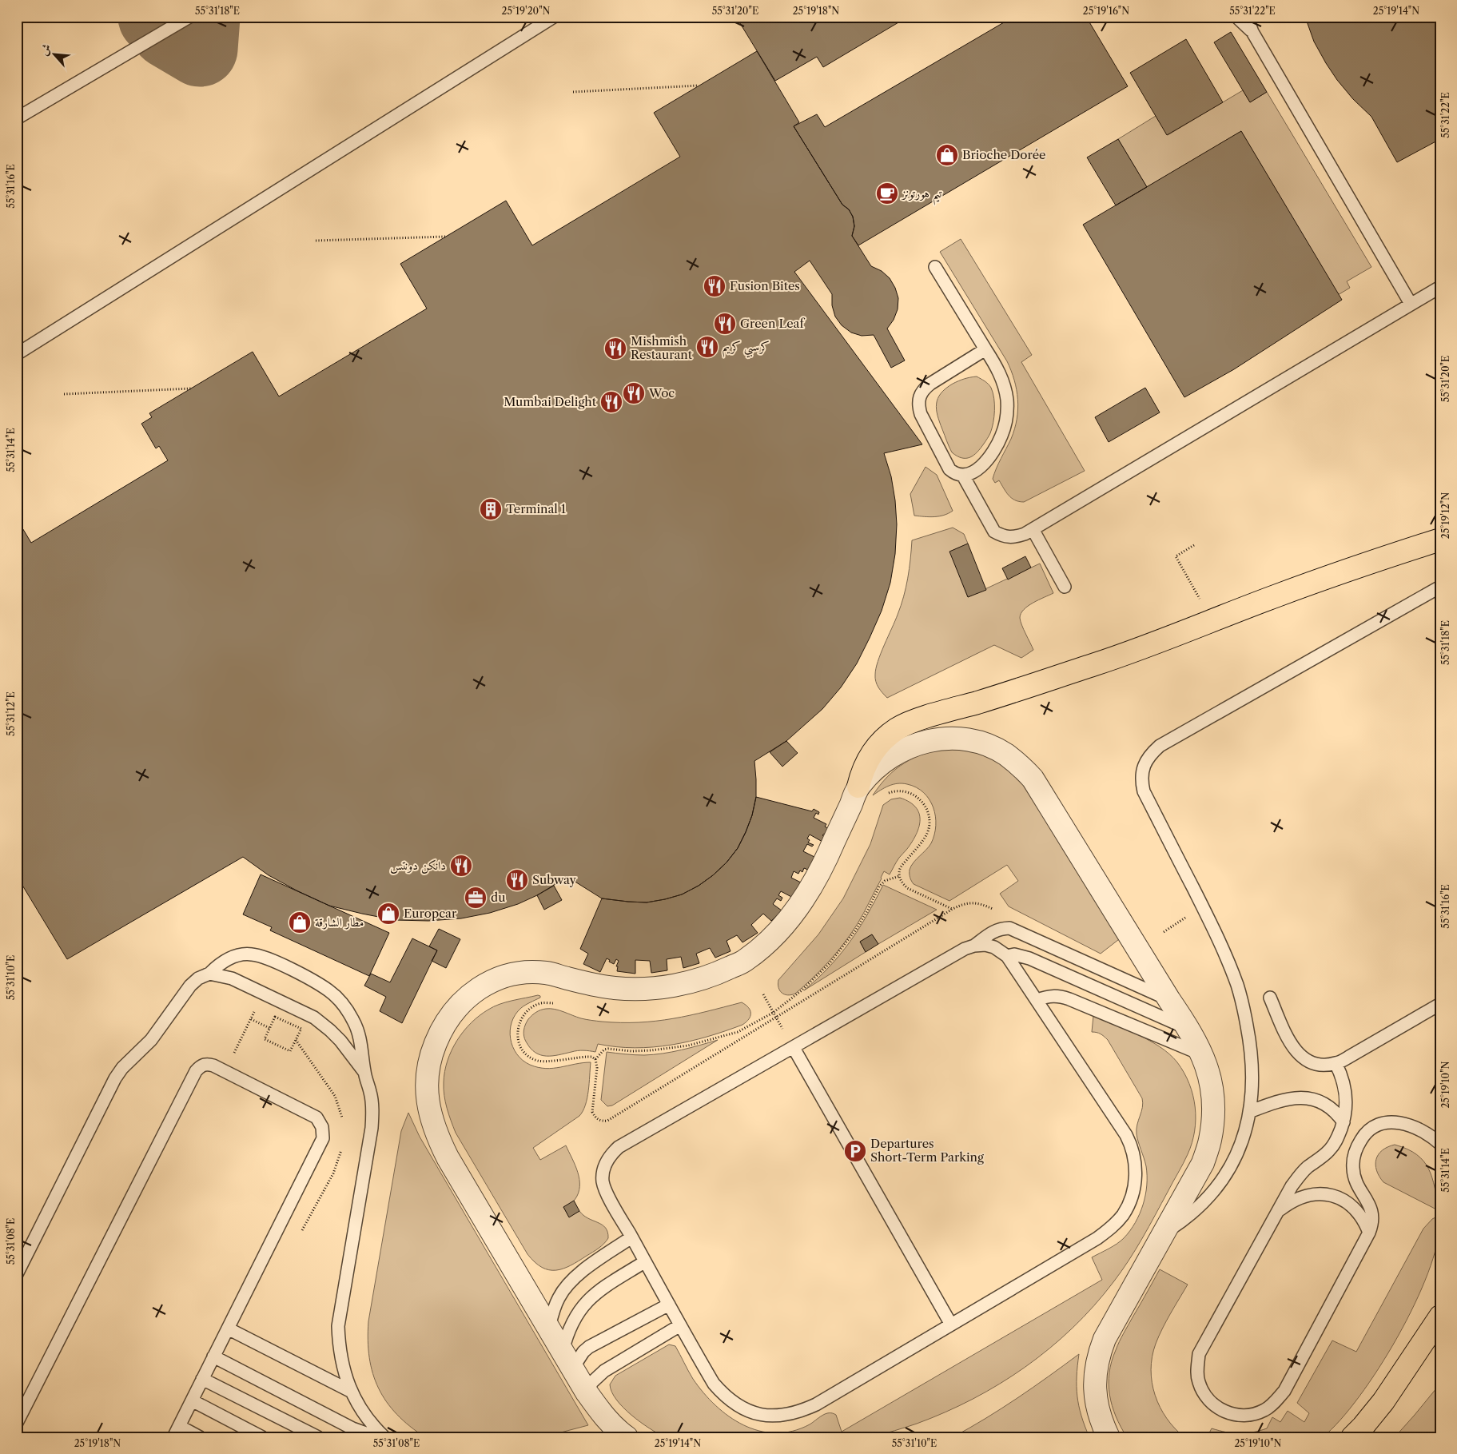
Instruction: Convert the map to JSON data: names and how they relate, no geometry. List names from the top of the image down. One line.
{"places":{"shop":["Brioche Dorée","Europcar","مطار الشارقة"],"cafe":["تيم هورتونز"],"restaurant":["Fusion Bites","Green Leaf","كرسبي كريم","Mishmish Restaurant","Woc","Mumbai Delight","دانكن دونتس","Subway"],"building":["Terminal 1"],"office":["du"],"parking":["Departures Short-Term Parking"]},"north":"top left","coordinates":["55°31'18\"E","25°19'20\"N","55°31'20\"E","25°19'18\"N","25°19'16\"N","55°31'22\"E","25°19'14\"N","55°31'16\"E","55°31'14\"E","25°19'12\"N","55°31'12\"E","55°31'10\"E","25°19'10\"N","55°31'08\"E"]}
